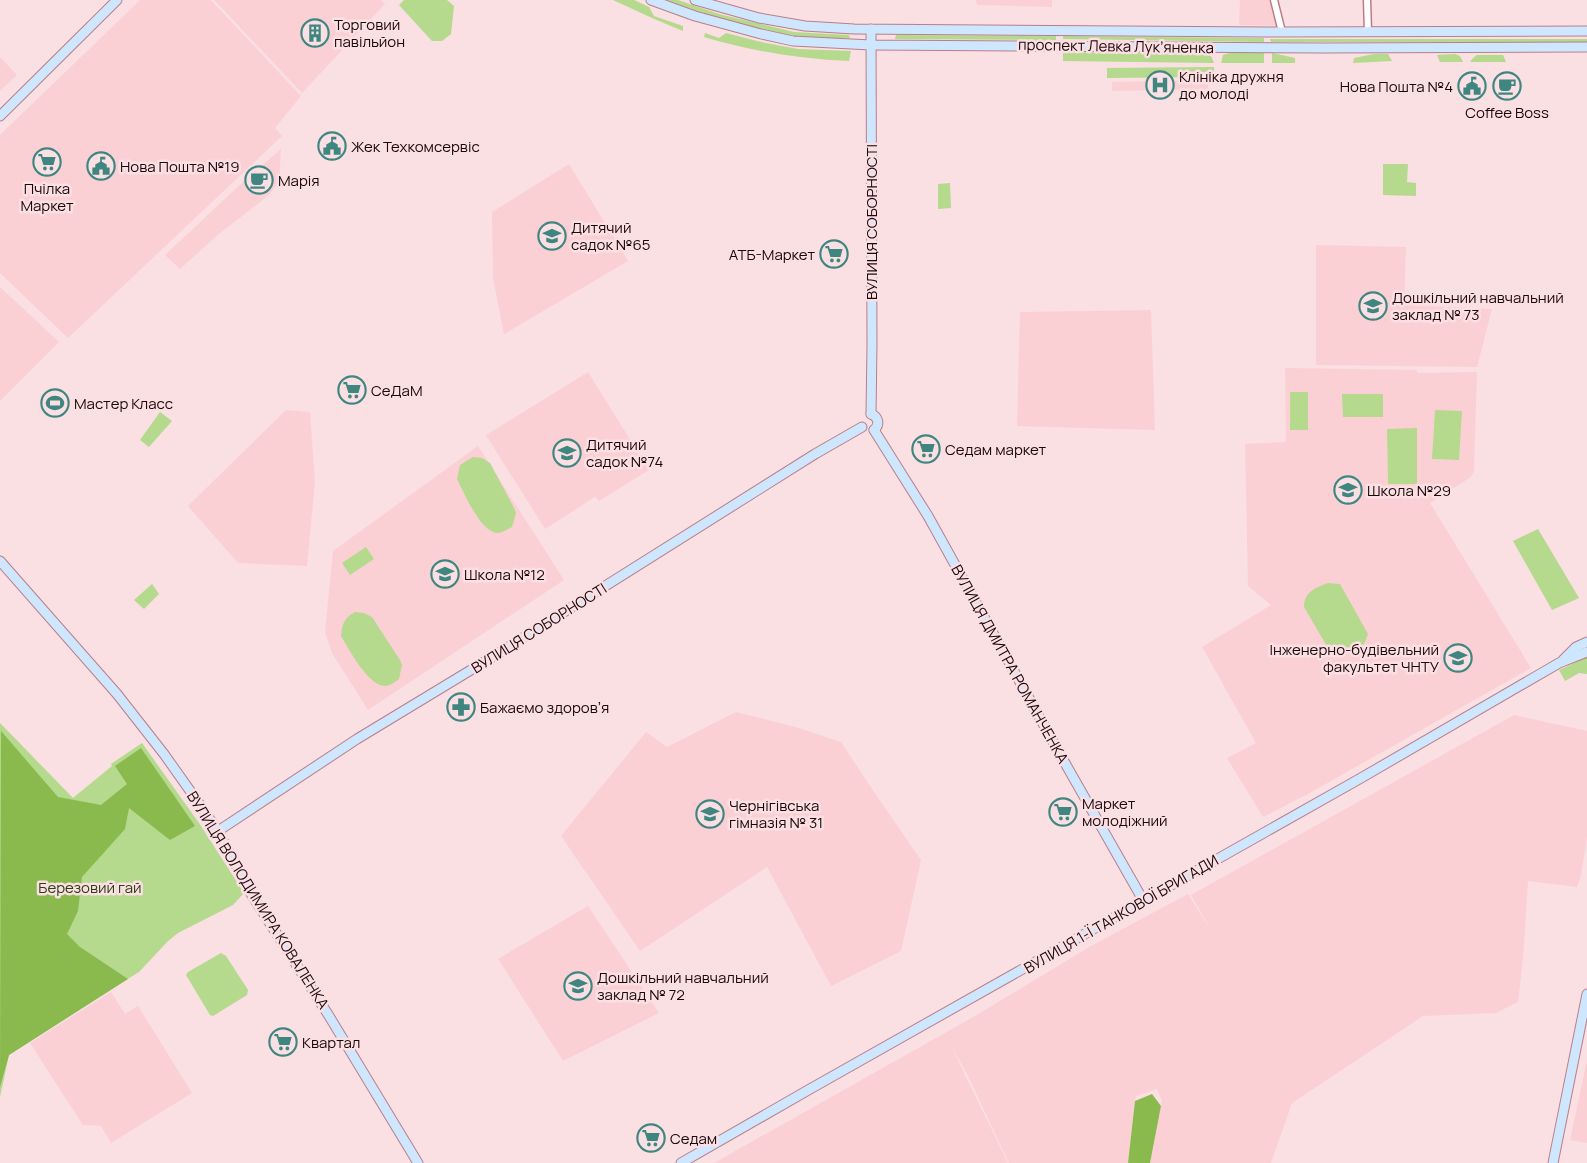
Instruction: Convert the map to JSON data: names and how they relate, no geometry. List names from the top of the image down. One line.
{"streets":{"main road":["проспект Левка Лукʼяненка","ВУЛИЦЯ СОБОРНОСТІ","ВУЛИЦЯ ДМИТРА РОМАНЧЕНКА","ВУЛИЦЯ ВОЛОДИМИРА КОВАЛЕНКА","ВУЛИЦЯ 1-Ї ТАНКОВОЇ БРИГАДИ"]},"crossings":[["проспект Левка Лукʼяненка","ВУЛИЦЯ СОБОРНОСТІ"],["ВУЛИЦЯ СОБОРНОСТІ","ВУЛИЦЯ ДМИТРА РОМАНЧЕНКА"],["ВУЛИЦЯ СОБОРНОСТІ","ВУЛИЦЯ ВОЛОДИМИРА КОВАЛЕНКА"],["ВУЛИЦЯ ДМИТРА РОМАНЧЕНКА","ВУЛИЦЯ 1-Ї ТАНКОВОЇ БРИГАДИ"]],"parks":["Березовий гай"],"places":{"building":["Торговий павільйон"],"hospital":["Клініка дружня до молоді"],"public building":["Нова Пошта №4","Жек Техкомсервіс","Нова Пошта №19"],"cafe":["Coffee Boss","Марія"],"supermarket":["Пчілка Маркет","АТБ-Маркет","СеДаМ","Седам маркет","Маркет молодіжний","Квартал","Седам"],"school or university":["Дитячий садок №65","Дошкільний навчальний заклад № 73","Дитячий садок №74","Школа №29","Школа №12","Інженерно-будівельний факультет ЧНТУ","Чернігівська гімназія № 31","Дошкільний навчальний заклад № 72"],"sports":["Мастер Класс"],"pharmacy":["Бажаємо здоровʼя"]}}
